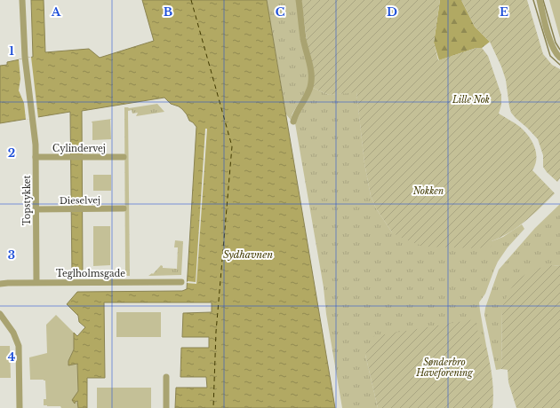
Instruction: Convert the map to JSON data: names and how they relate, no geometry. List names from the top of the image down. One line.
{"streets":{"street":["Cylindervej","Topstykket","Dieselvej","Teglholmsgade"]},"crossings":[["Cylindervej","Topstykket"],["Topstykket","Dieselvej"],["Topstykket","Teglholmsgade"]],"water":["Sydhavnen"],"parks":["Lille Nok","Nokken","Sønderbro Haveforening"],"grid":{"columns":["A","B","C","D","E"],"rows":["1","2","3","4"]}}
